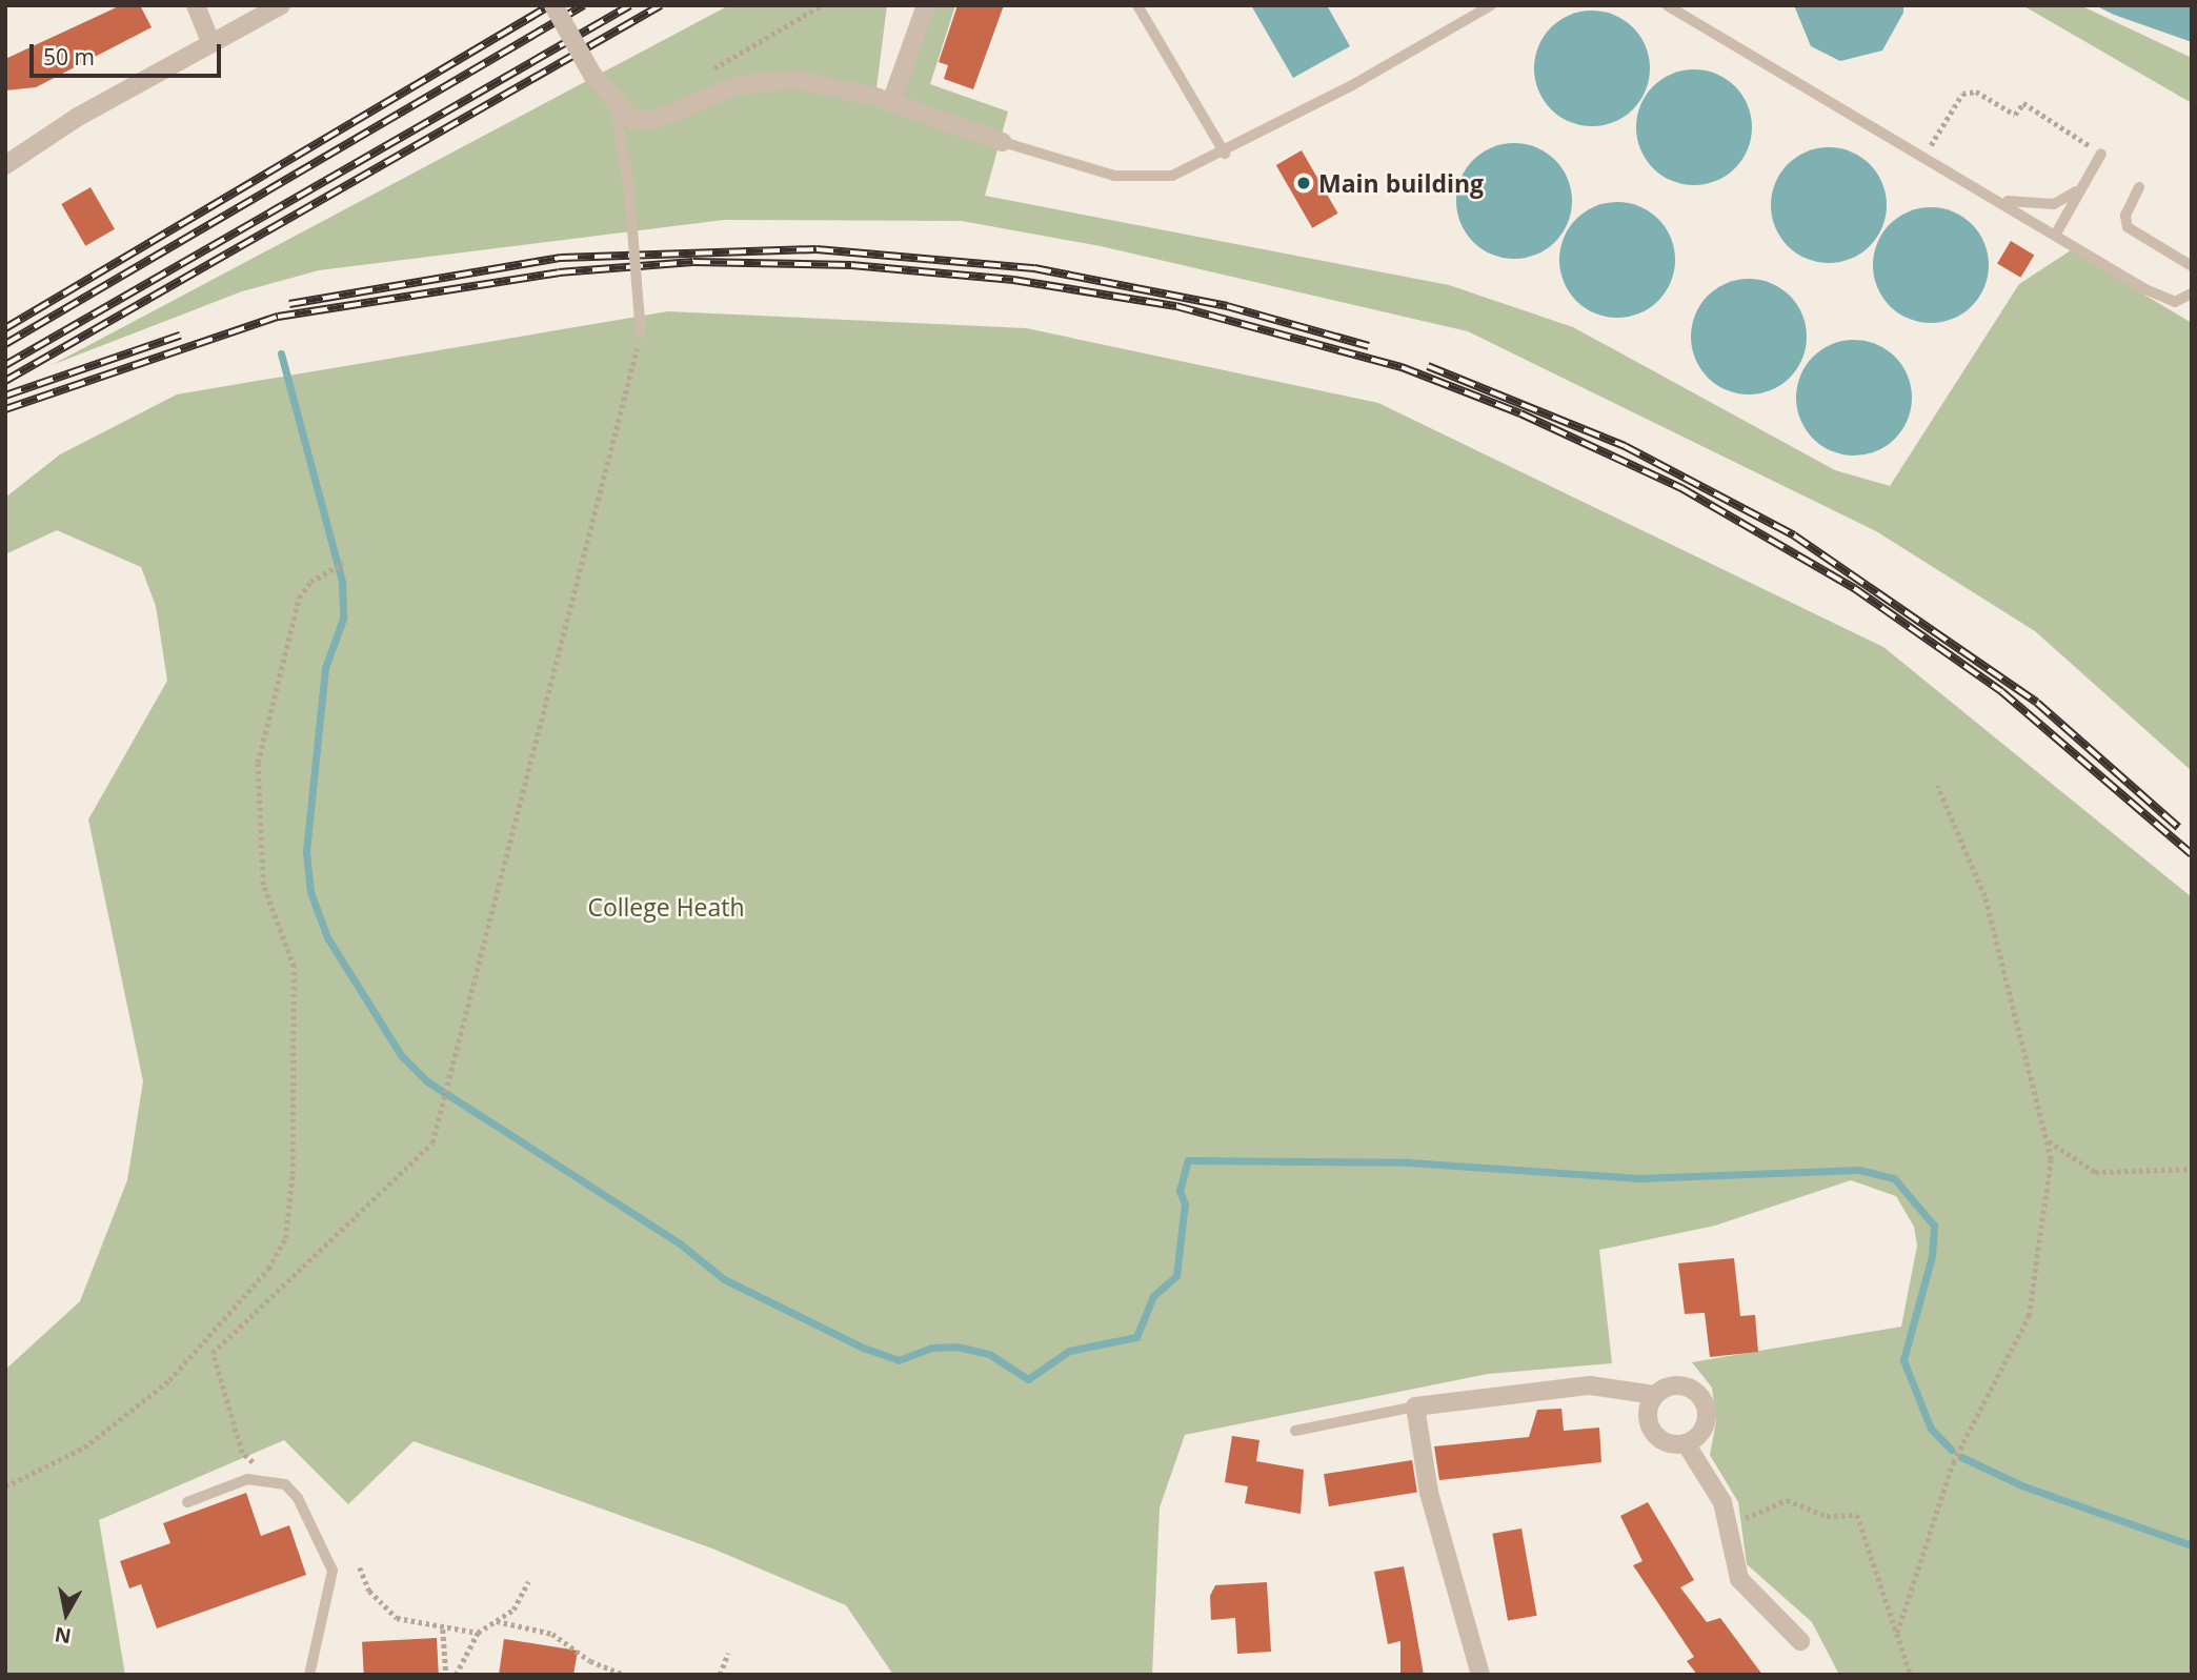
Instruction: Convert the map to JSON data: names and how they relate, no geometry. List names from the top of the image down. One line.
{"parks":["College Heath"],"places":["Main building"],"scale_bar":"50 m","north":"bottom"}
